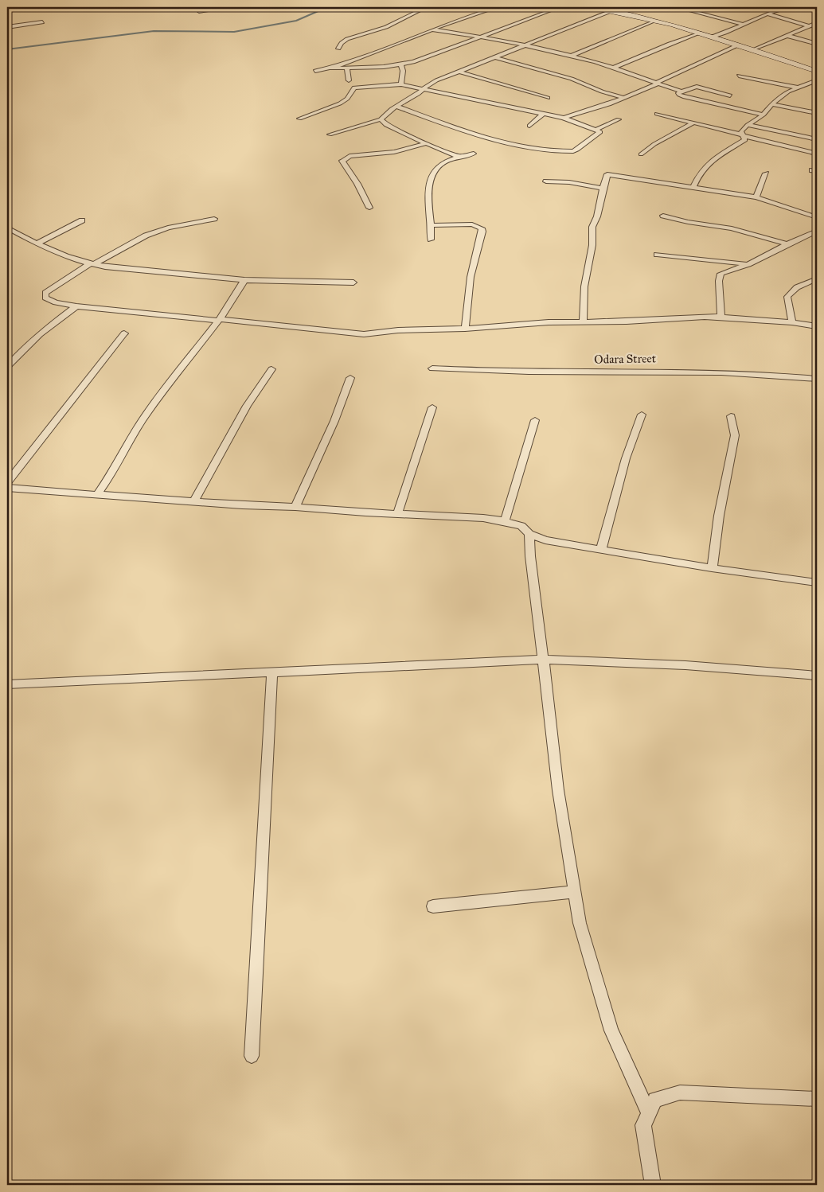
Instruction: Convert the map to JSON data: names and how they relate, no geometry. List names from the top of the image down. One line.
{"streets":{"street":["Odara Street"]}}
